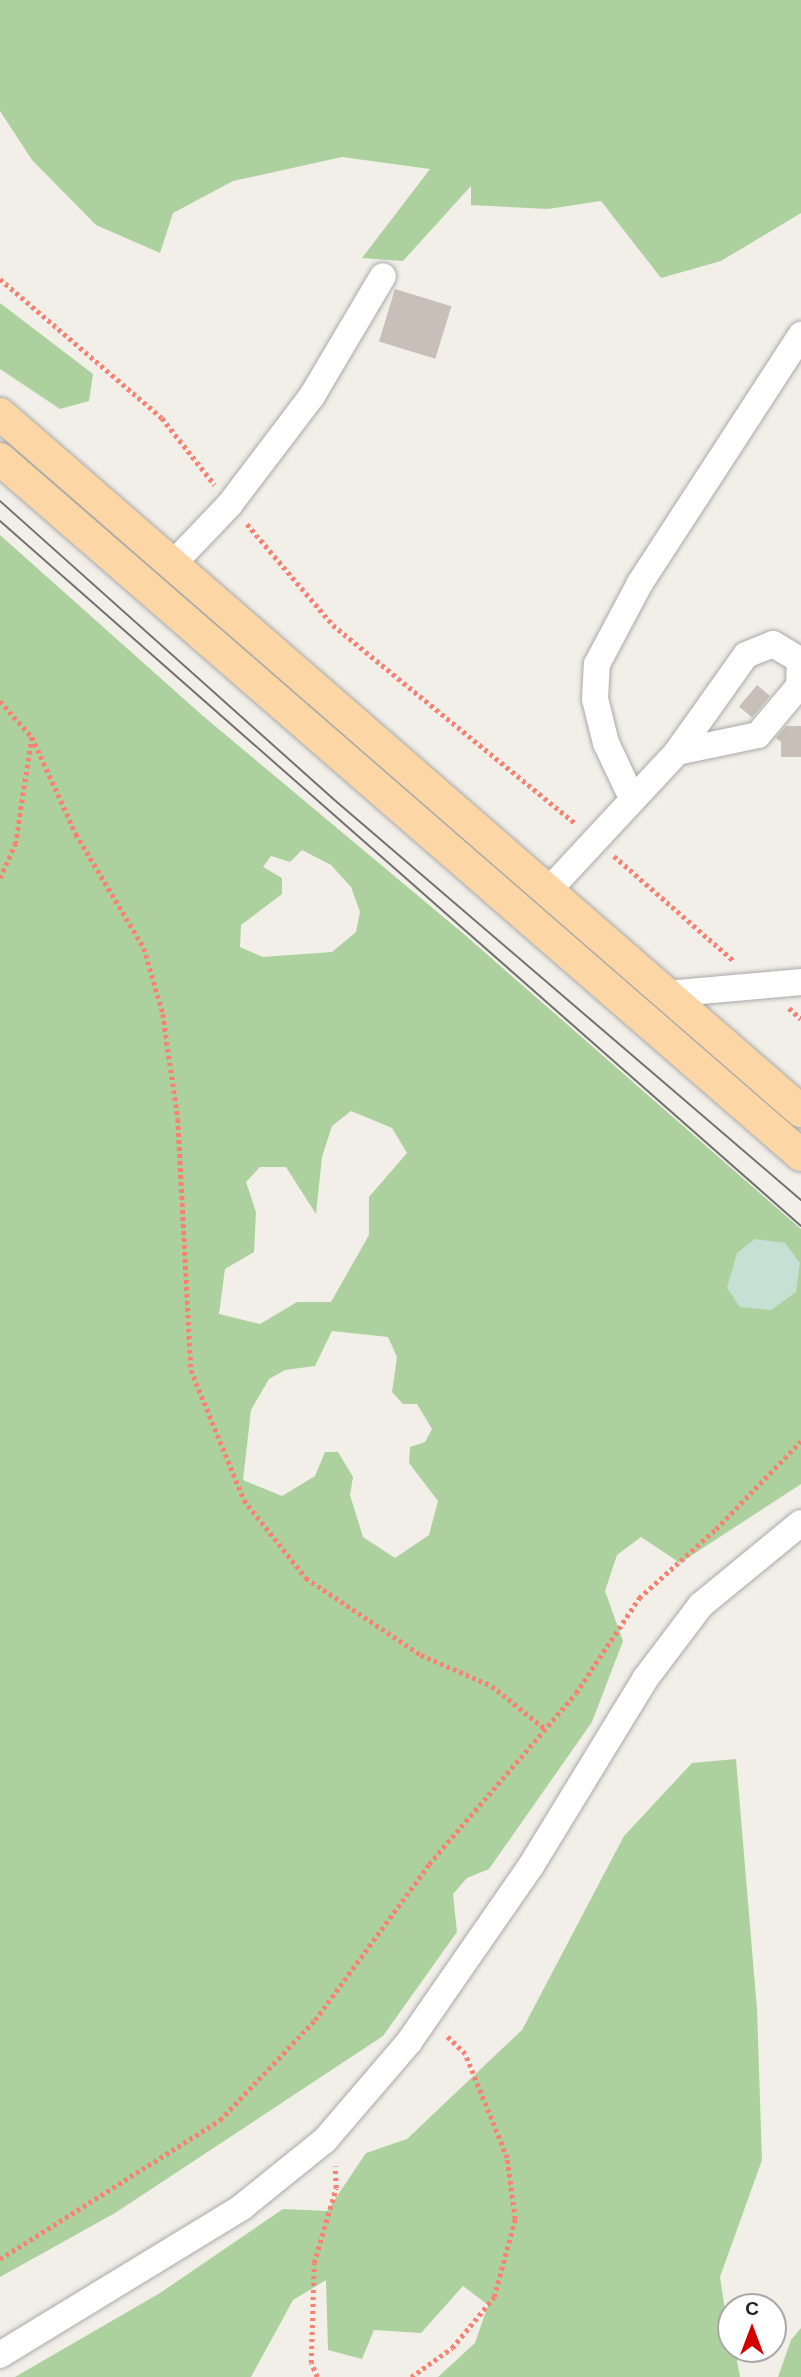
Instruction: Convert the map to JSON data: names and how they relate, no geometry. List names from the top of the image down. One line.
{"north":"top"}
